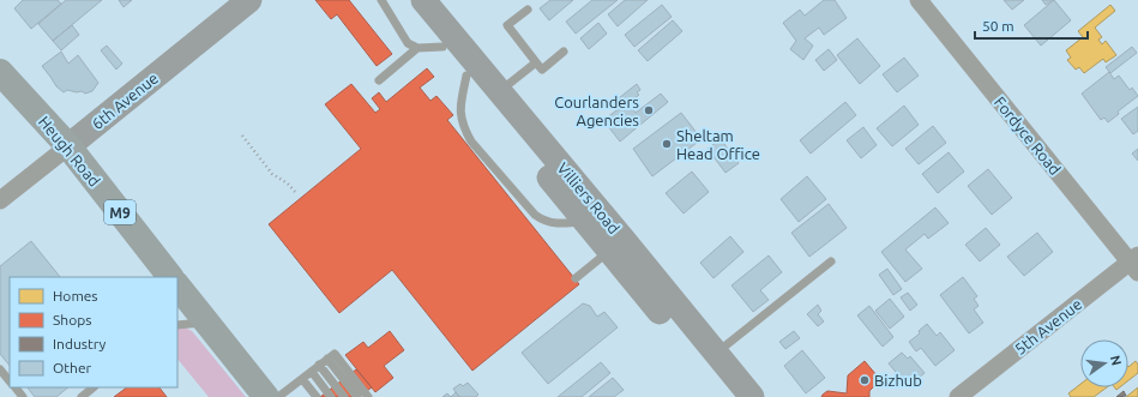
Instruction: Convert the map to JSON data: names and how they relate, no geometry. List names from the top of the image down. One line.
{"streets":{"main road":["Heugh Road","M9"],"street":["6th Avenue","Fordyce Road","Villiers Road","5th Avenue"]},"crossings":[["6th Avenue","Heugh Road"],["Fordyce Road","5th Avenue"]],"places":["Courlanders Agencies","Sheltam Head Office","Bizhub"],"legend":["Homes","Shops","Industry","Other"],"scale_bar":"50 m","north":"right"}
